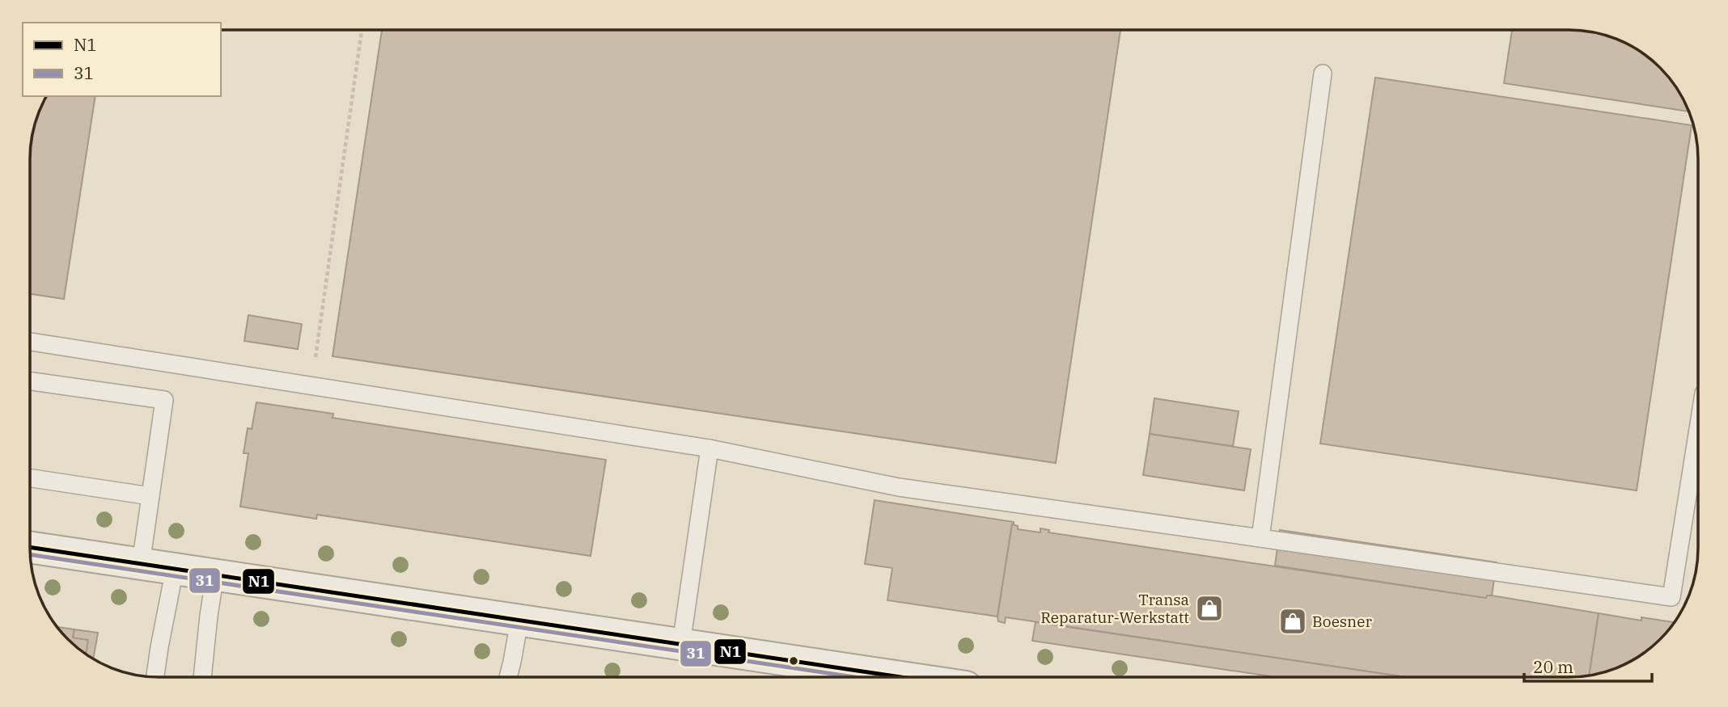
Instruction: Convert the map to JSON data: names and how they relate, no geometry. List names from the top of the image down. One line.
{"places":{"shop":["Transa Reparatur-Werkstatt","Boesner"]},"lines":["transit line N1","transit line 31"],"legend":["N1","31"],"scale_bar":"20 m"}
